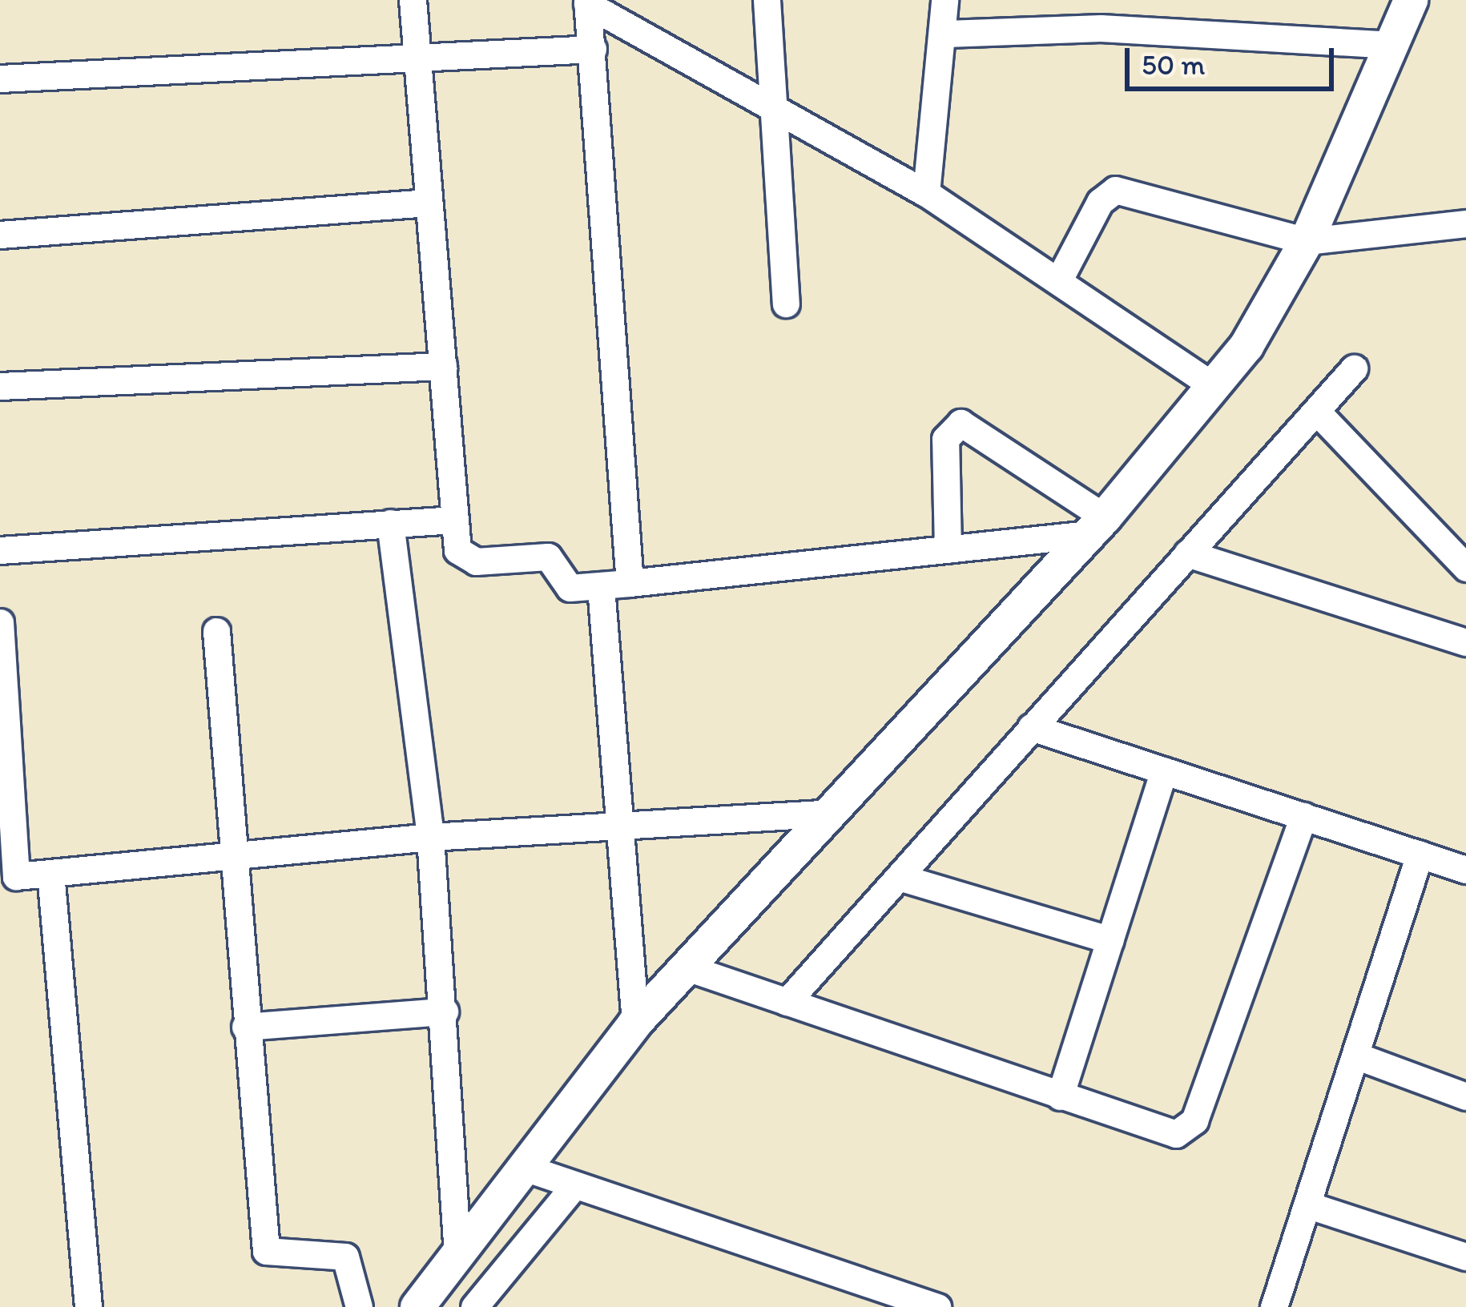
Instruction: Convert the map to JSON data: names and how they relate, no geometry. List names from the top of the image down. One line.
{"scale_bar":"50 m"}
